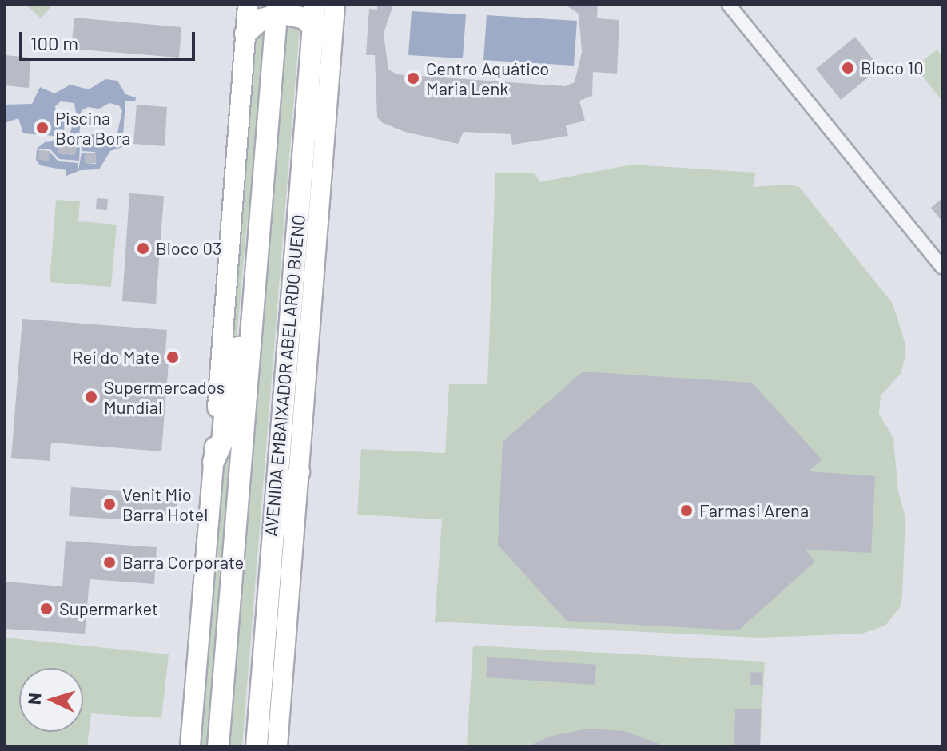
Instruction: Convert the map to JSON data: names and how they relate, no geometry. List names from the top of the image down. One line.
{"streets":{"highway":["AVENIDA EMBAIXADOR ABELARDO BUENO"]},"places":["Bloco 10","Centro Aquático Maria Lenk","Piscina Bora Bora","Bloco 03","Rei do Mate","Supermercados Mundial","Venit Mio Barra Hotel","Farmasi Arena","Barra Corporate","Supermarket"],"scale_bar":"100 m","north":"left"}
